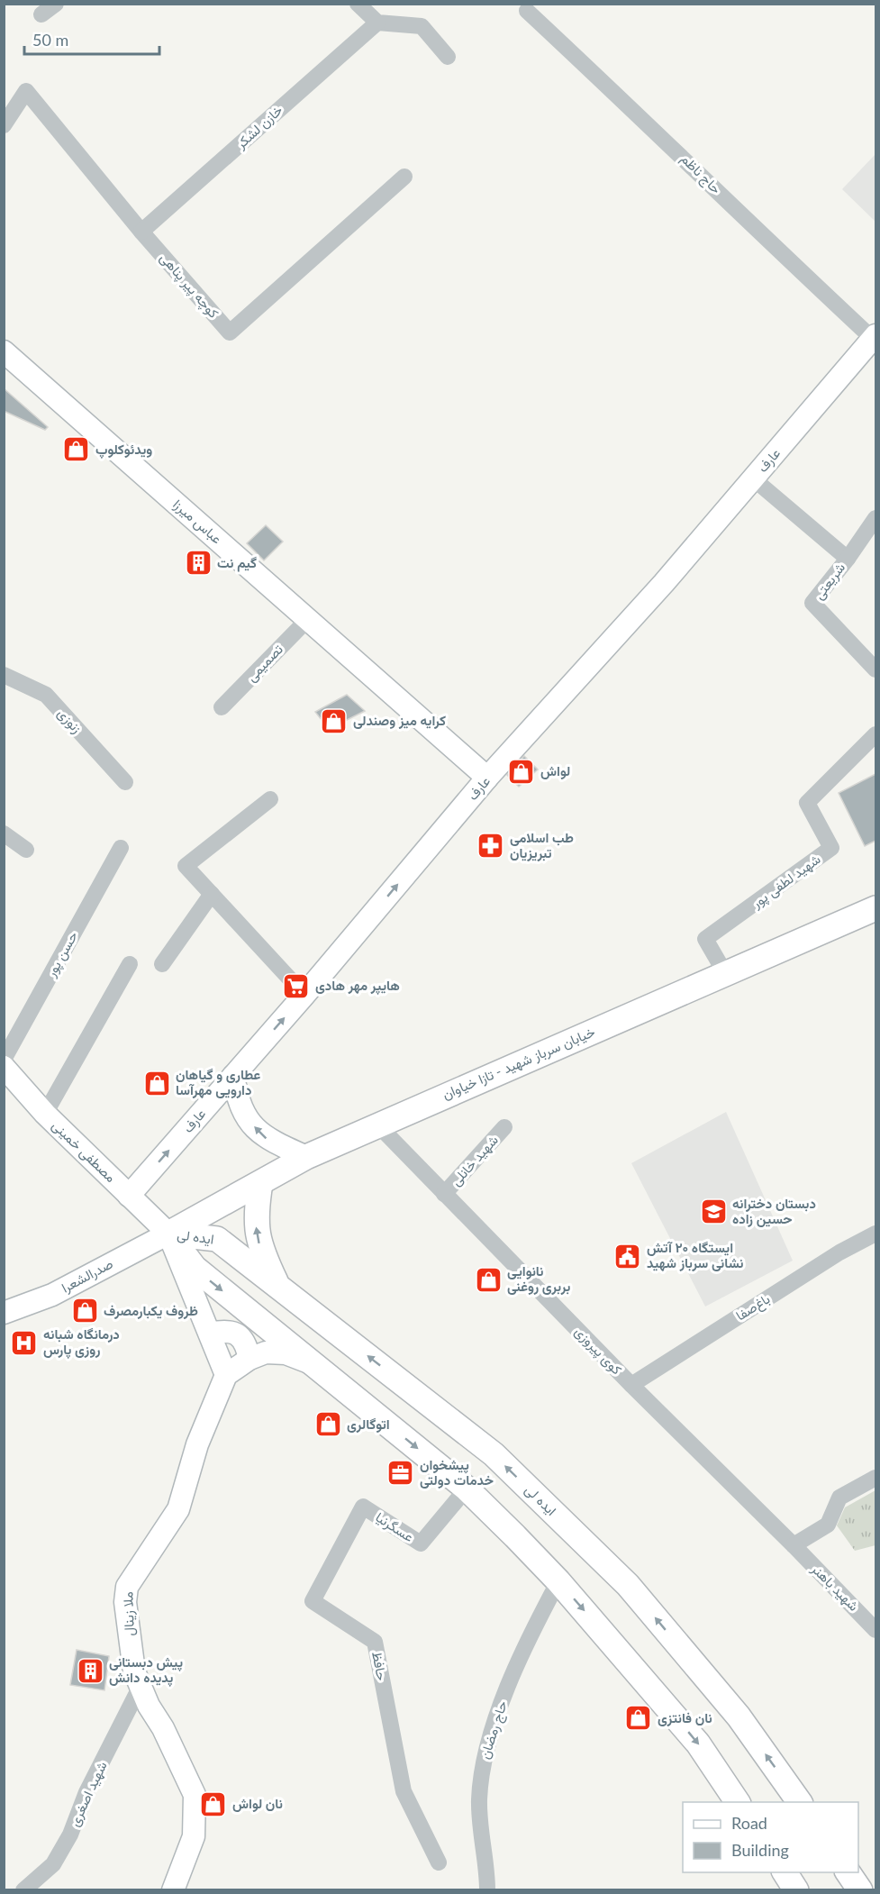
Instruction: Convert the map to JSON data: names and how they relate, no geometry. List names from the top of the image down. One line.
{"streets":{"main road":["عارف","عباس میرزا","خیابان سرباز شهید - تازا خیاوان","مصطفی خمینی","ایده لى","صدرالشعرا","ملا زینال"],"street":["خازن لشکر","حاج ناظم","کوچه پیر پناهی","شریعتی","تصمیمی","زنوزی","شهید لطفی پور","حسن پور","شهید خانلی","باغ‌صفا","کوی پیروزی","عسگرنیا","شهید باهنر","حافظ","حاج رمضان","شهید اصغری"]},"crossings":[["خازن لشکر","کوچه پیر پناهی"],["حاج ناظم","عارف"],["عارف","عباس میرزا"],["عارف","شریعتی"],["عارف","مصطفی خمینی"],["عباس میرزا","تصمیمی"],["شهید لطفی پور","خیابان سرباز شهید - تازا خیاوان"],["خیابان سرباز شهید - تازا خیاوان","مصطفی خمینی"],["خیابان سرباز شهید - تازا خیاوان","ایده لى"],["خیابان سرباز شهید - تازا خیاوان","صدرالشعرا"],["خیابان سرباز شهید - تازا خیاوان","کوی پیروزی"],["مصطفی خمینی","ایده لى"],["مصطفی خمینی","صدرالشعرا"],["شهید خانلی","کوی پیروزی"],["ایده لى","صدرالشعرا"],["ایده لى","عسگرنیا"],["ایده لى","حاج رمضان"],["باغ‌صفا","کوی پیروزی"],["کوی پیروزی","شهید باهنر"],["عسگرنیا","حافظ"],["ملا زینال","شهید اصغری"]],"one_way":["عارف"],"places":{"shop":["ویدئوکلوپ","کرایه میز وصندلی","لواش","عطاری و گیاهان دارویی مهرآسا","نانوایی بربری روغنی","ظروف یکبارمصرف","اتوگالری","نان فانتزی","نان لواش"],"building":["گیم نت","پیش دبستانی پدیده دانش"],"pharmacy":["طب اسلامی تبریزیان"],"supermarket":["هایپر مهر هادی"],"school or university":["دبستان دخترانه حسین زاده"],"public building":["ایستگاه ۲۰ آتش نشانی سرباز شهید"],"hospital":["درمانگاه شبانه روزی پارس"],"office":["پیشخوان خدمات دولتی"]},"legend":["Road","Building"],"scale_bar":"50 m"}
